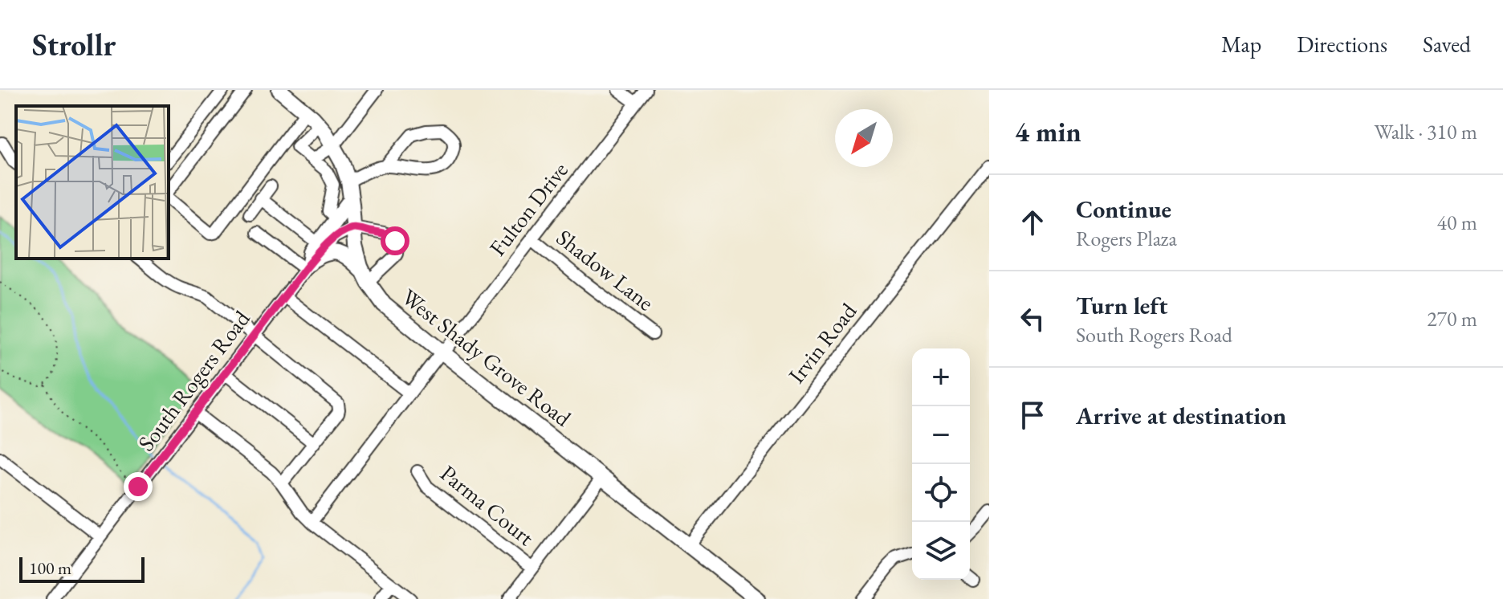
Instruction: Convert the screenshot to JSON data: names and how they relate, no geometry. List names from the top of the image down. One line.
{"streets":{"main road":["West Shady Grove Road"],"street":["Fulton Drive","Shadow Lane","Irvin Road","South Rogers Road","Parma Court"]},"crossings":[["Fulton Drive","Shadow Lane"],["Fulton Drive","West Shady Grove Road"],["Irvin Road","West Shady Grove Road"],["West Shady Grove Road","South Rogers Road"]],"scale_bar":"100 m","north":"bottom left","page":{"header":"Strollr","nav":["Map","Directions","Saved"],"heading":["4 min","Walk · 310 m"],"list":[["Continue","Rogers Plaza","40 m"],["Turn left","South Rogers Road","270 m"],"Arrive at destination"],"map_buttons":["+","−"],"scale":"100 m"}}
